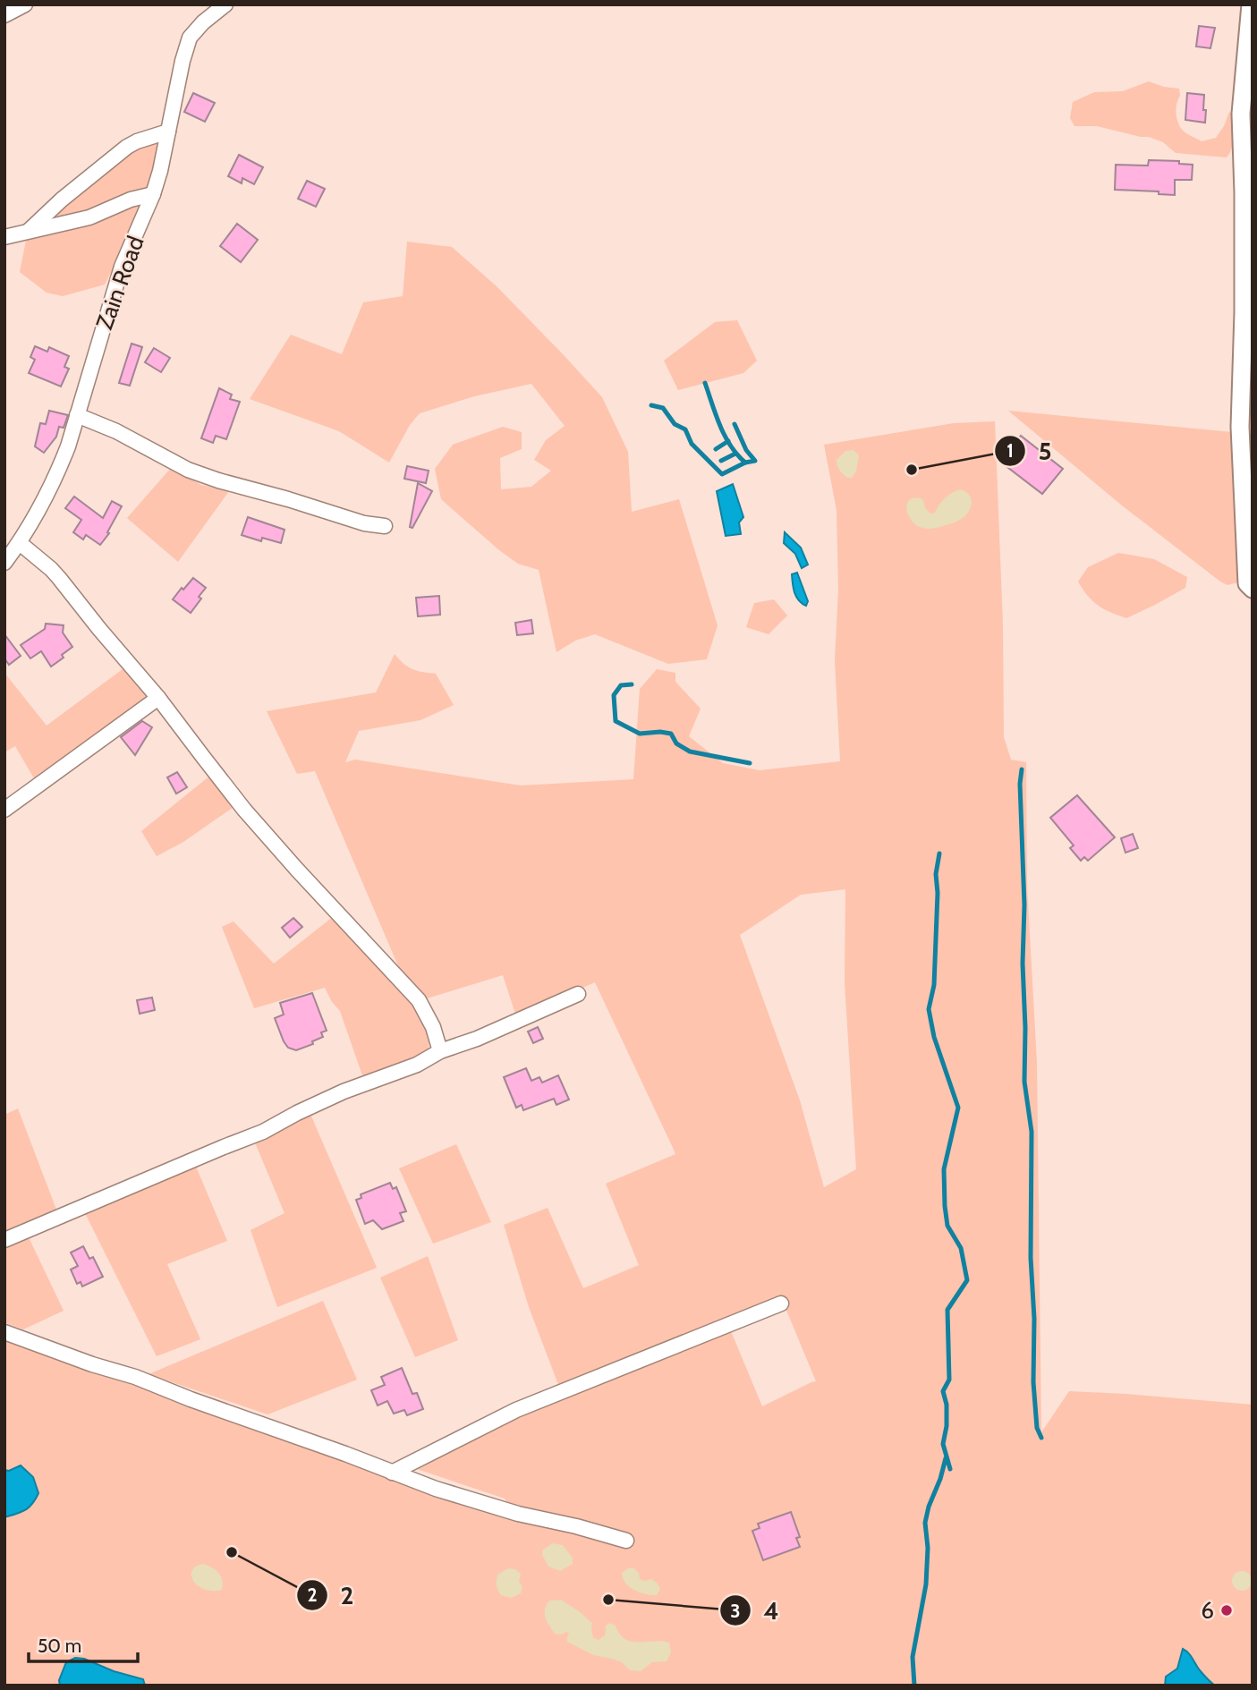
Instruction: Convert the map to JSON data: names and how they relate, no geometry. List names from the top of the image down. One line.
{"streets":{"street":["Zain Road"]},"places":["5","2","4","6"],"scale_bar":"50 m"}
